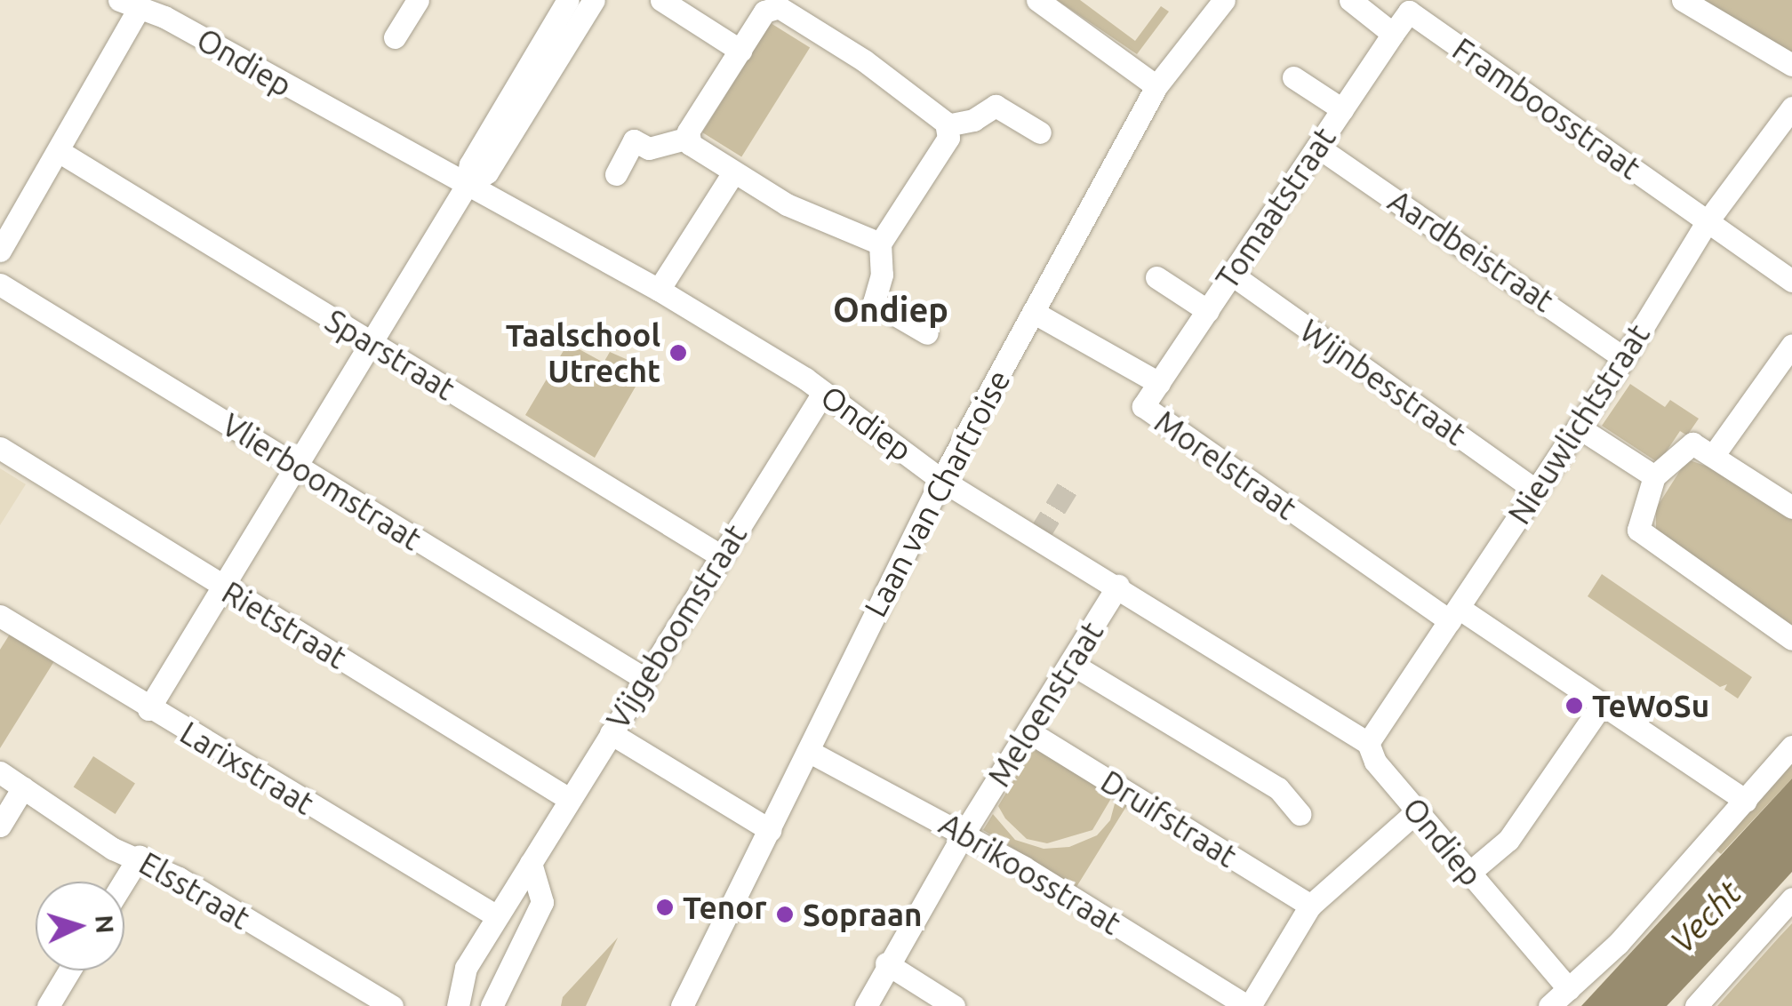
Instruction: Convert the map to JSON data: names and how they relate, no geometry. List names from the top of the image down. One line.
{"streets":{"street":["Ondiep","Framboosstraat","Tomaatstraat","Aardbeistraat","Sparstraat","Wijnbesstraat","Nieuwlichtstraat","Morelstraat","Vlierboomstraat","Laan van Chartroise","Rietstraat","Vijgeboomstraat","Meloenstraat","Larixstraat","Druifstraat","Abrikoosstraat","Elsstraat"]},"crossings":[["Ondiep","Nieuwlichtstraat"],["Ondiep","Laan van Chartroise"],["Ondiep","Vijgeboomstraat"],["Ondiep","Meloenstraat"],["Framboosstraat","Tomaatstraat"],["Framboosstraat","Nieuwlichtstraat"],["Tomaatstraat","Aardbeistraat"],["Tomaatstraat","Wijnbesstraat"],["Tomaatstraat","Morelstraat"],["Aardbeistraat","Nieuwlichtstraat"],["Sparstraat","Vijgeboomstraat"],["Wijnbesstraat","Nieuwlichtstraat"],["Nieuwlichtstraat","Morelstraat"],["Morelstraat","Laan van Chartroise"],["Vlierboomstraat","Vijgeboomstraat"],["Laan van Chartroise","Abrikoosstraat"],["Rietstraat","Vijgeboomstraat"],["Vijgeboomstraat","Larixstraat"],["Meloenstraat","Druifstraat"],["Meloenstraat","Abrikoosstraat"]],"districts":["Ondiep"],"water":["Vecht"],"places":["Taalschool Utrecht","TeWoSu","Tenor","Sopraan"],"north":"right"}
